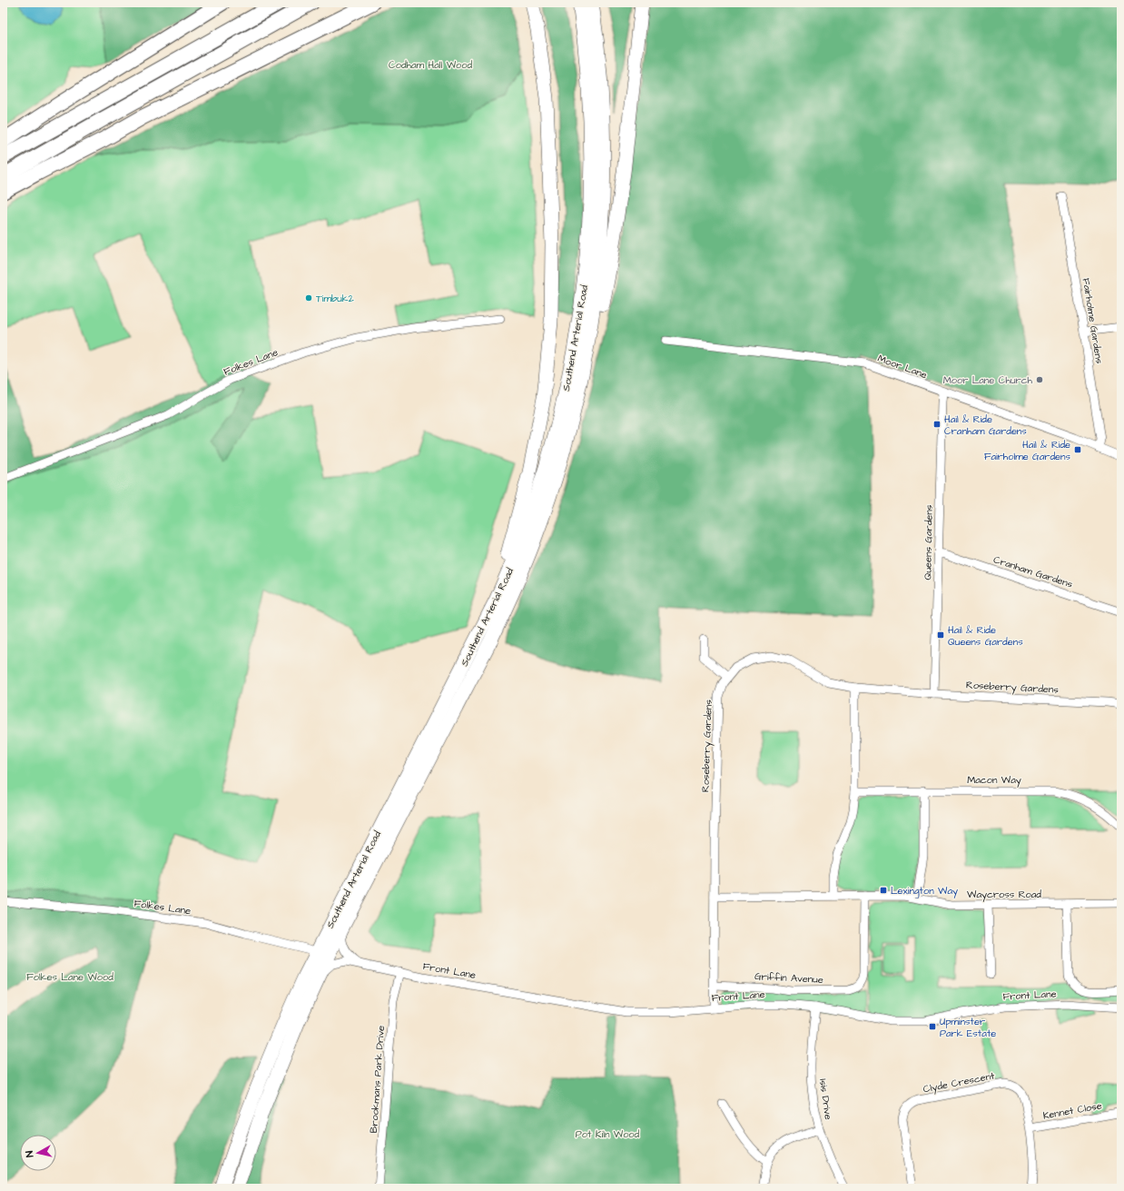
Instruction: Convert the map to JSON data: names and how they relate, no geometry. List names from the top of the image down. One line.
{"streets":{"highway":["Southend Arterial Road"],"street":["Fairholme Gardens","Folkes Lane","Moor Lane","Queens Gardens","Cranham Gardens","Roseberry Gardens","Macon Way","Waycross Road","Front Lane","Griffin Avenue","Brookmans Park Drive","Clyde Crescent","Isis Drive","Kennet Close"]},"crossings":[["Fairholme Gardens","Moor Lane"],["Southend Arterial Road","Folkes Lane"],["Southend Arterial Road","Front Lane"],["Moor Lane","Queens Gardens"],["Queens Gardens","Cranham Gardens"],["Queens Gardens","Roseberry Gardens"],["Roseberry Gardens","Waycross Road"],["Roseberry Gardens","Front Lane"],["Roseberry Gardens","Griffin Avenue"],["Waycross Road","Griffin Avenue"],["Front Lane","Brookmans Park Drive"],["Front Lane","Isis Drive"],["Clyde Crescent","Kennet Close"]],"parks":["Codham Hall Wood","Folkes Lane Wood","Pot Kiln Wood"],"places":{"other":["Timbuk2","Moor Lane Church"],"transit":["Hail & Ride Cranham Gardens","Hail & Ride Fairholme Gardens","Hail & Ride Queens Gardens","Lexington Way","Upminster Park Estate"]},"north":"left"}
